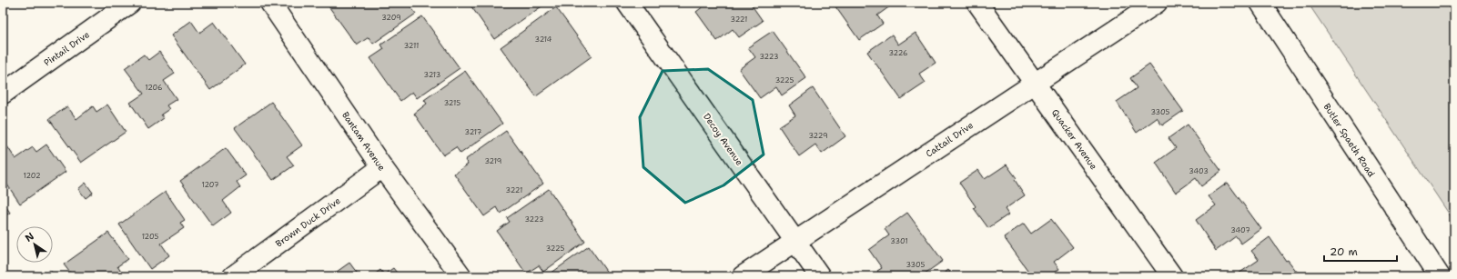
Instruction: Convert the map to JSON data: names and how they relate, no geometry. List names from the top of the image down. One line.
{"streets":{"street":["Pintail Drive","Decoy Avenue","Cattail Drive","Quacker Avenue","Butler Spaeth Road","Bantam Avenue","Brown Duck Drive"]},"crossings":[["Decoy Avenue","Cattail Drive"],["Cattail Drive","Quacker Avenue"],["Bantam Avenue","Brown Duck Drive"]],"house_numbers":["3209","3221","3214","3211","3226","3223","3213","3225","1206","3215","3305","3217","3229","3219","3403","1202","1207","3221","3223","3407","1205","3301","3225","3305"],"scale_bar":"20 m","north":"top left"}
